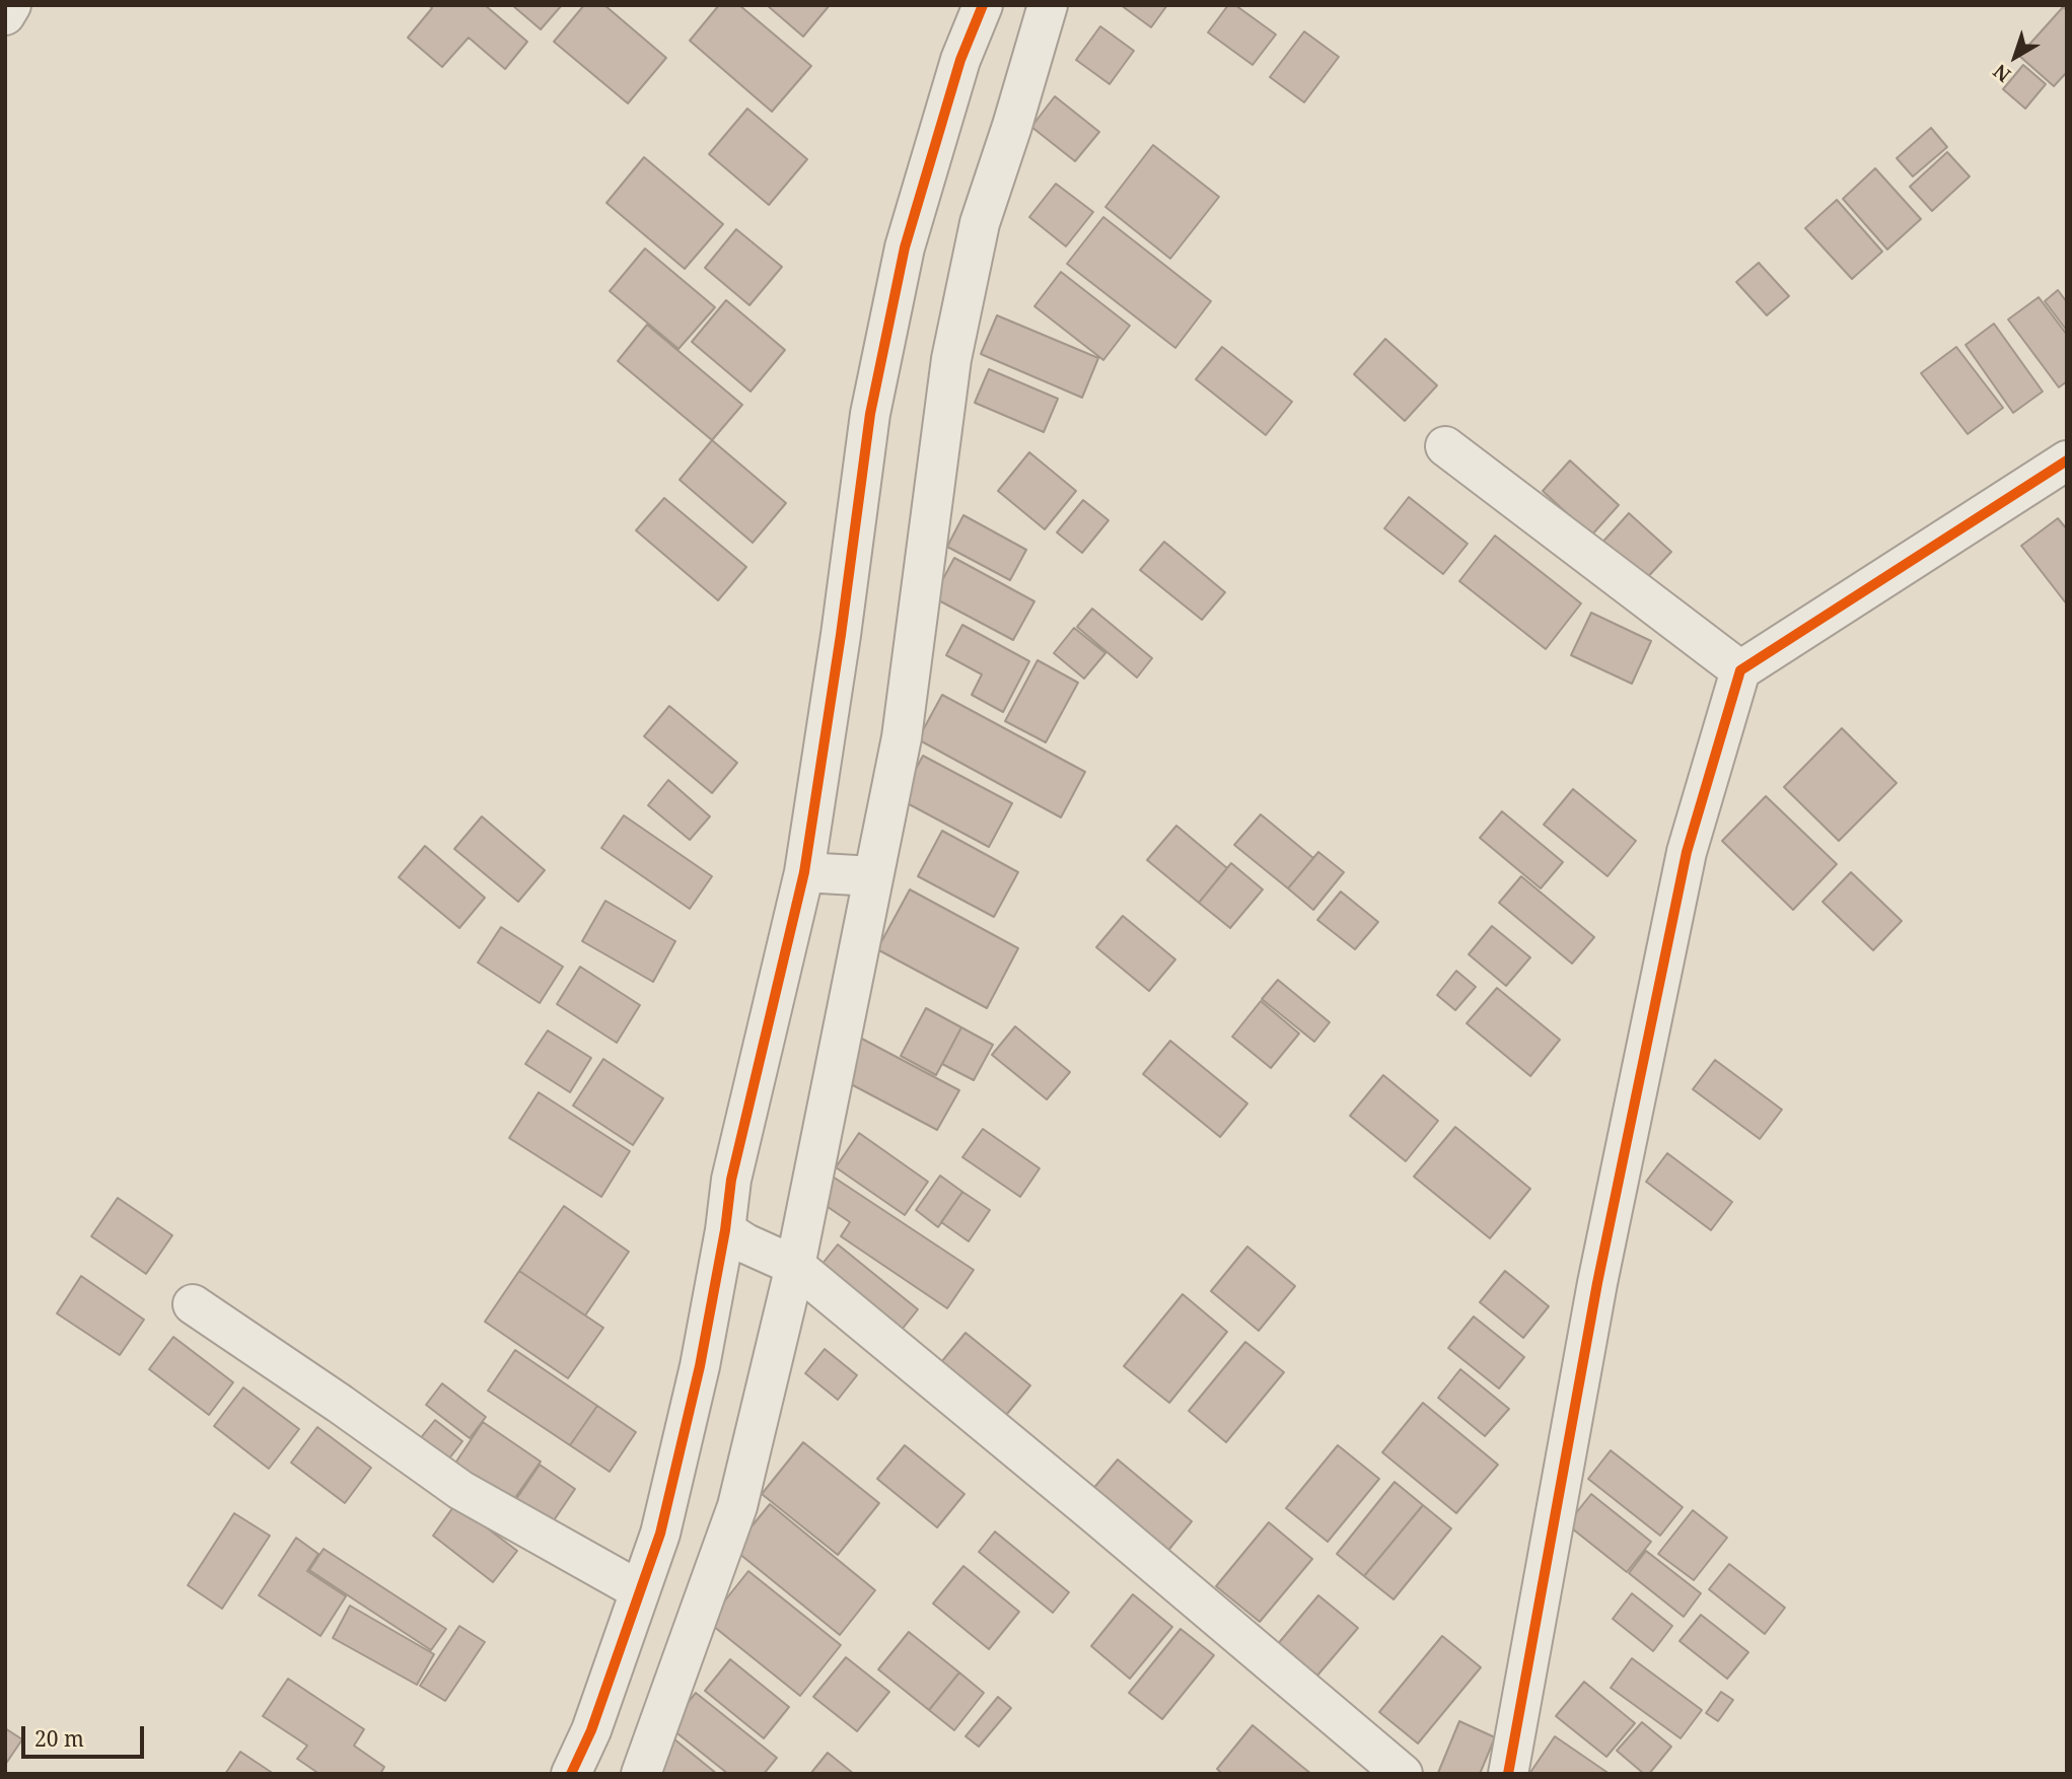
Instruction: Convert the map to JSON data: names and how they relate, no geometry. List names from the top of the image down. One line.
{"scale_bar":"20 m","north":"bottom left"}
